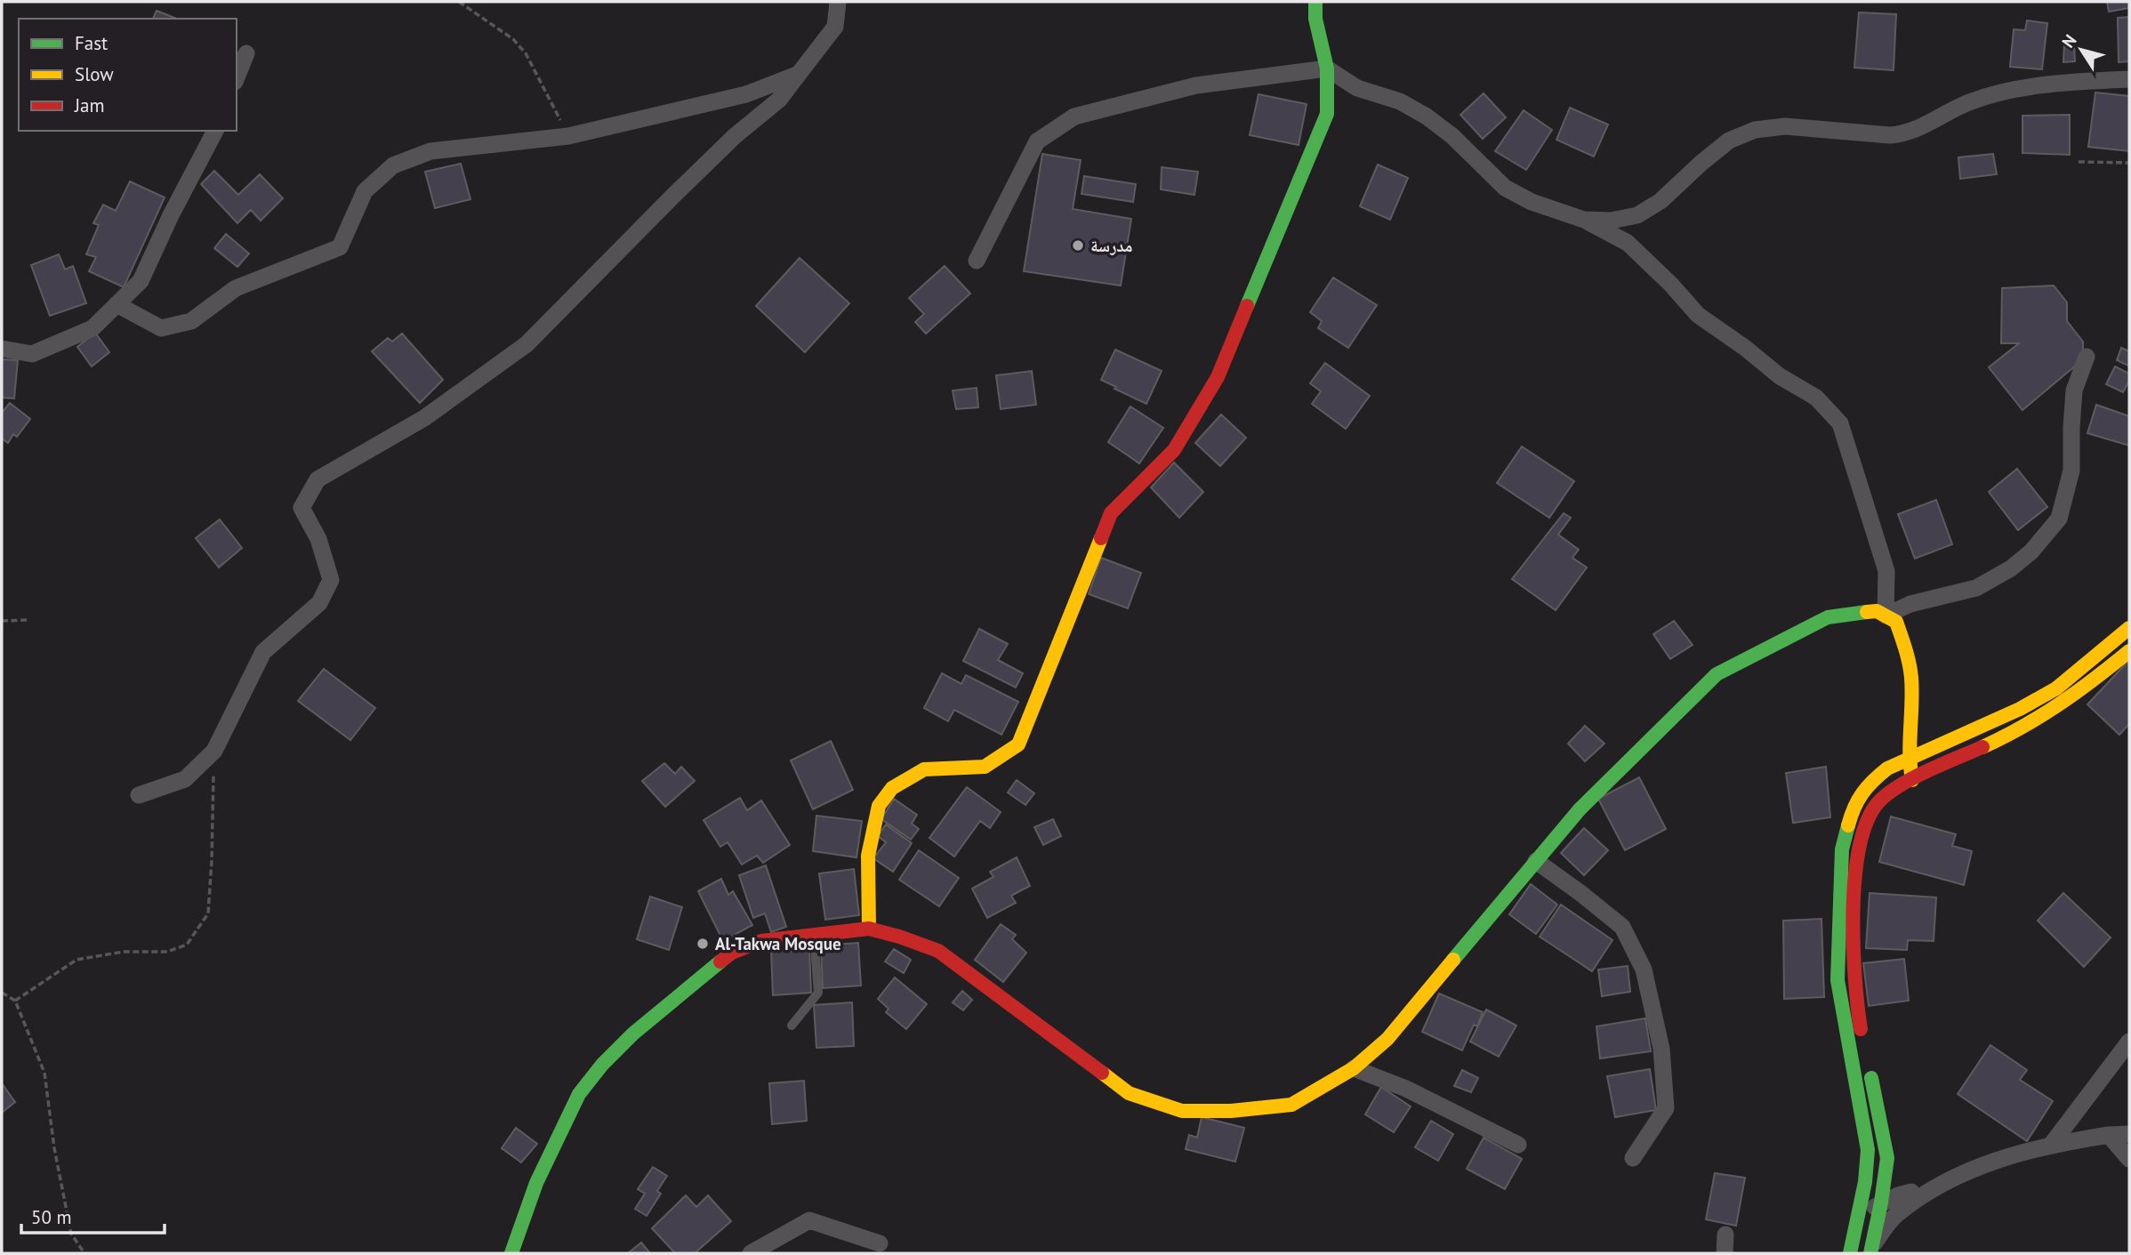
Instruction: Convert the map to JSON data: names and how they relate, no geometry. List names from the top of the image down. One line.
{"places":["مدرسة","Al-Takwa Mosque"],"legend":["Fast","Slow","Jam"],"scale_bar":"50 m","north":"top left"}
